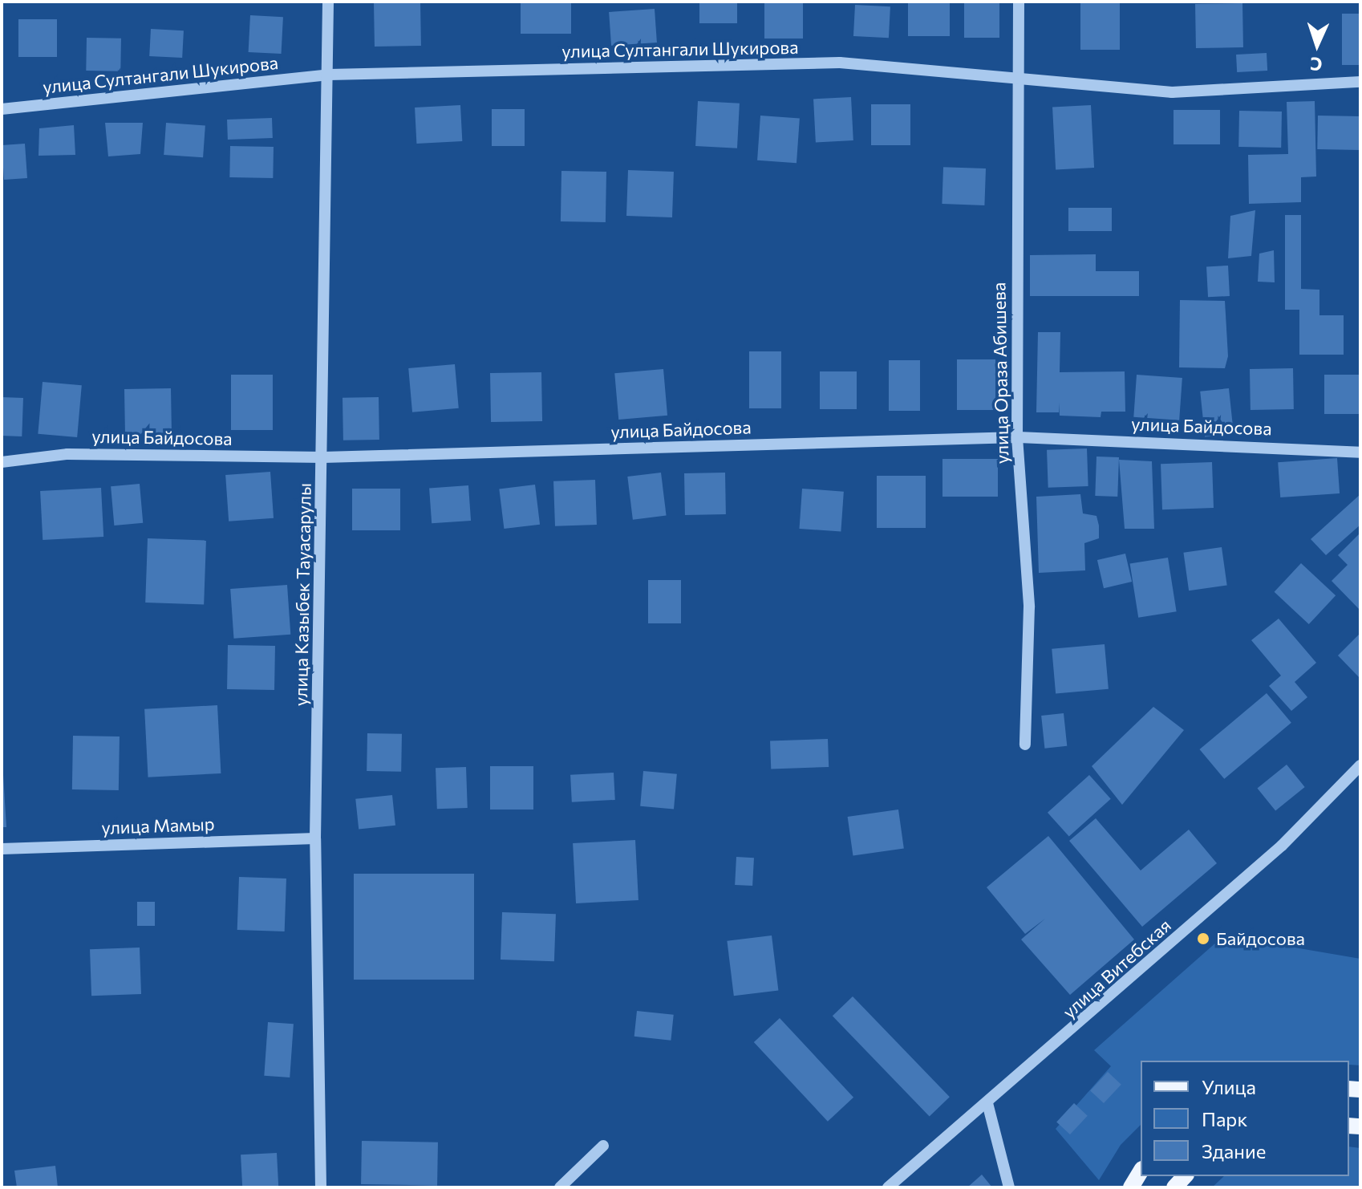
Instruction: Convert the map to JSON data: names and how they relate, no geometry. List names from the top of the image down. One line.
{"streets":{"street":["улица Султангали Шукирова","улица Ораза Абишева","улица Байдосова","улица Казыбек Тауасарулы","улица Мамыр","улица Витебская"]},"crossings":[["улица Султангали Шукирова","улица Ораза Абишева"],["улица Султангали Шукирова","улица Казыбек Тауасарулы"],["улица Ораза Абишева","улица Байдосова"],["улица Байдосова","улица Казыбек Тауасарулы"],["улица Казыбек Тауасарулы","улица Мамыр"]],"places":["Байдосова"],"legend":["Улица","Парк","Здание"],"north":"bottom"}
